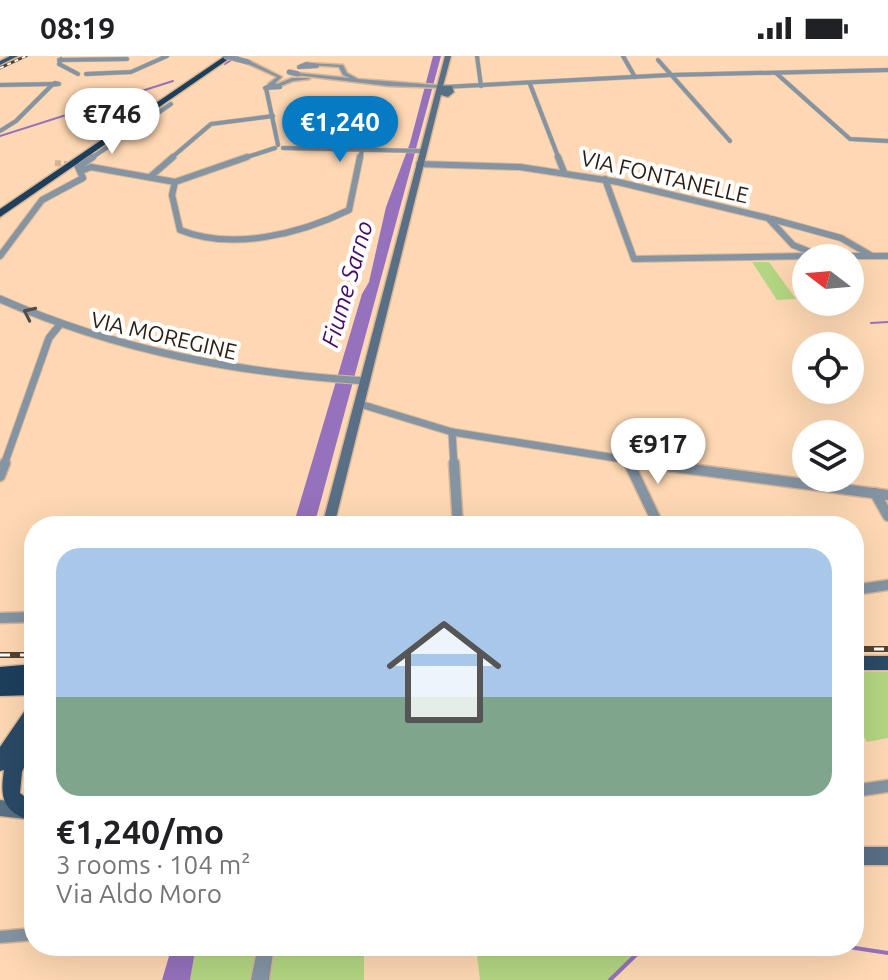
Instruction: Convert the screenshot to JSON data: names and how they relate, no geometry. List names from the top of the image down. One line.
{"streets":{"street":["VIA FONTANELLE","VIA MOREGINE"]},"water":["Fiume Sarno"],"north":"left","page":{"status":"08:19","price":["€746","€1,240","€917"],"list":[{"name":"€1,240/mo","note":"3 rooms · 104 m² · Via Aldo Moro"}]}}
